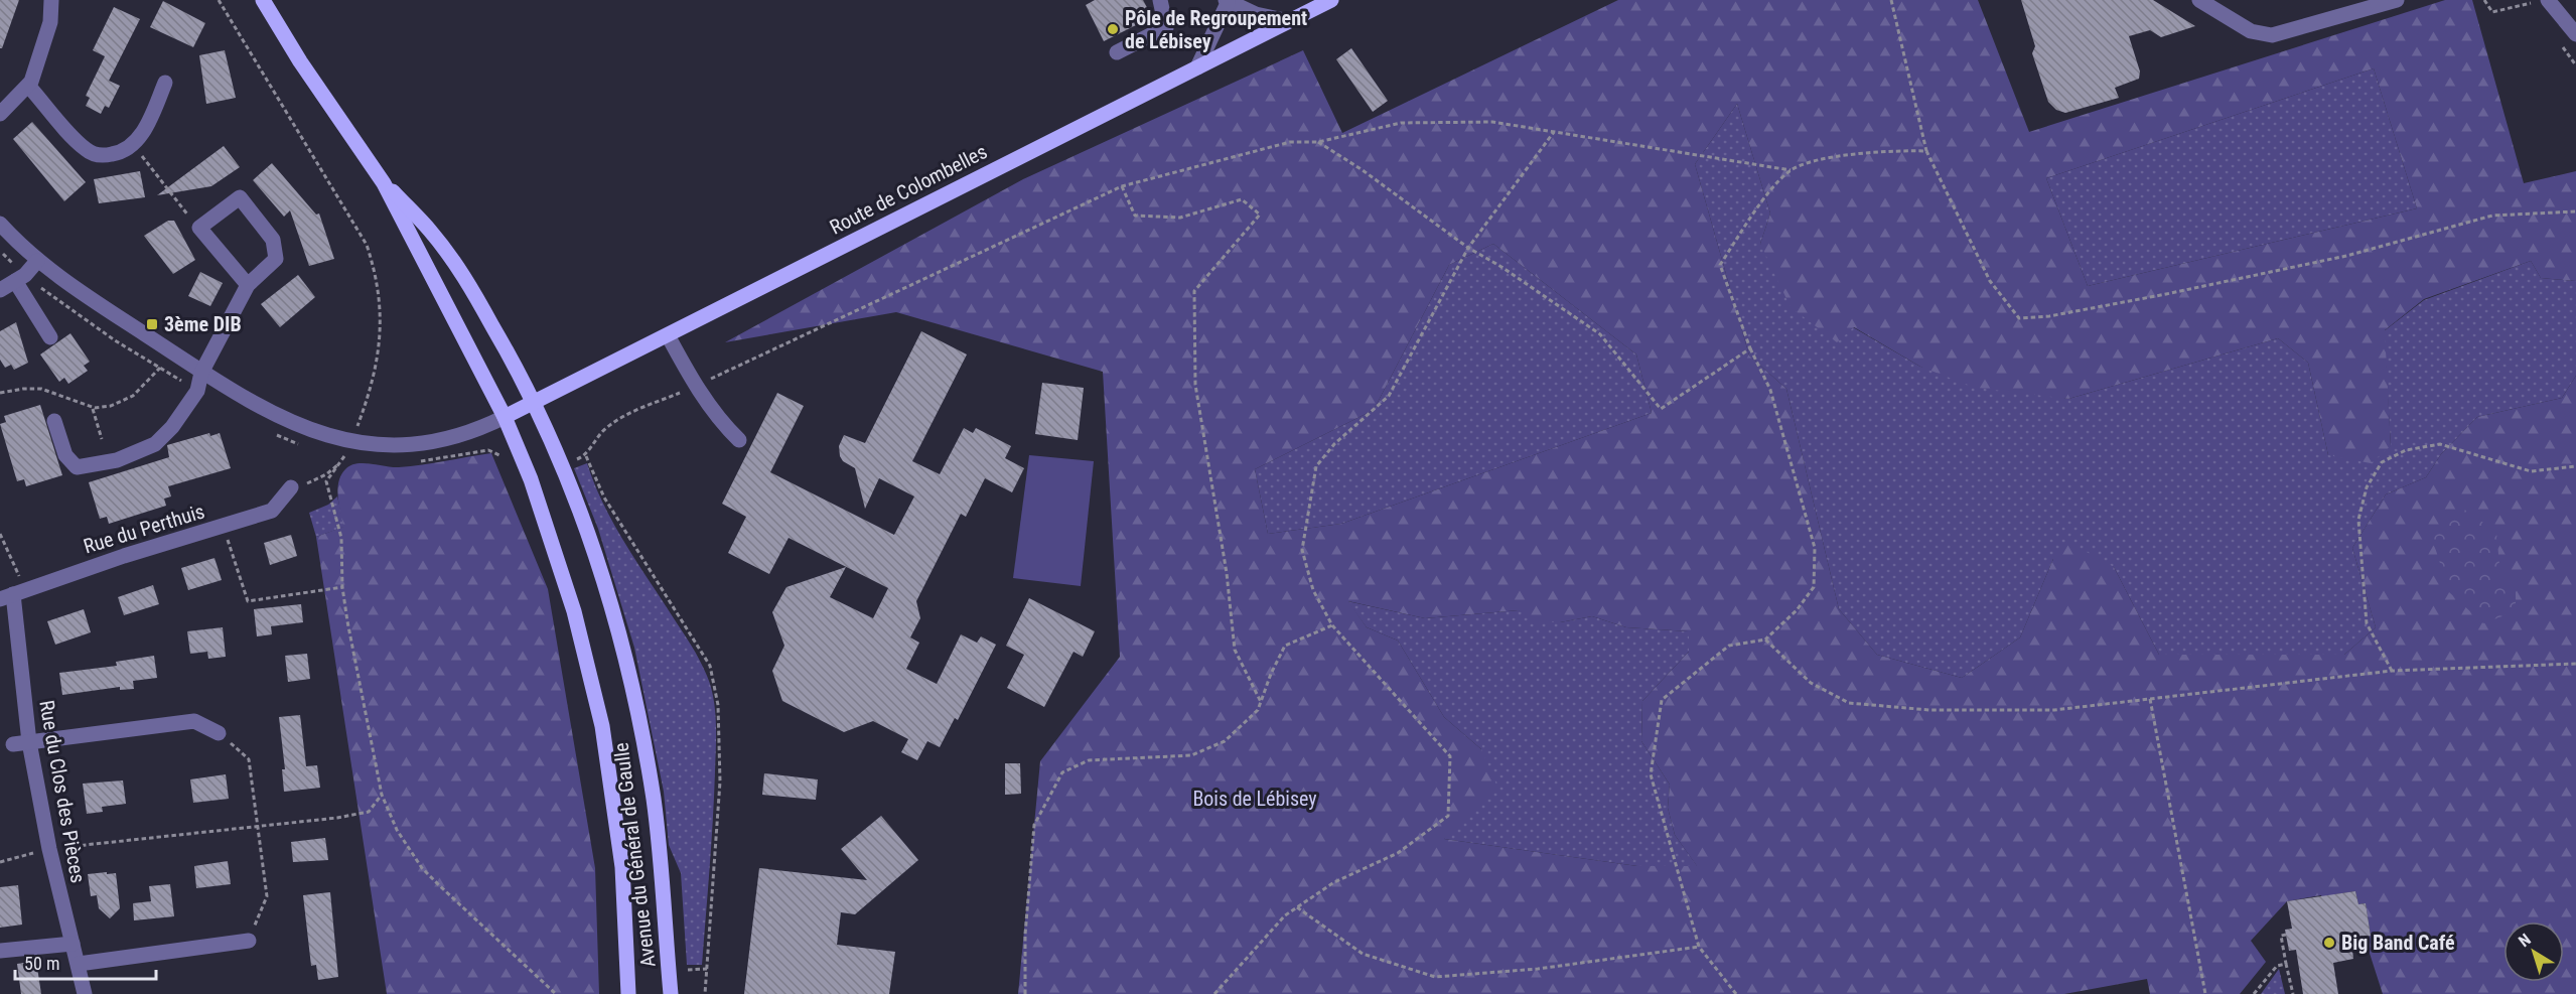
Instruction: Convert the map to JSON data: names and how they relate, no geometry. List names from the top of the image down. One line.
{"streets":{"main road":["Route de Colombelles","Avenue du Général de Gaulle"],"street":["Rue du Perthuis","Rue du Clos des Pièces"]},"crossings":[["Route de Colombelles","Avenue du Général de Gaulle"],["Rue du Perthuis","Rue du Clos des Pièces"]],"parks":["Bois de Lébisey"],"places":{"other":["Pôle de Regroupement de Lébisey","Big Band Café"],"transit":["3ème DIB"]},"scale_bar":"50 m","north":"top left"}
